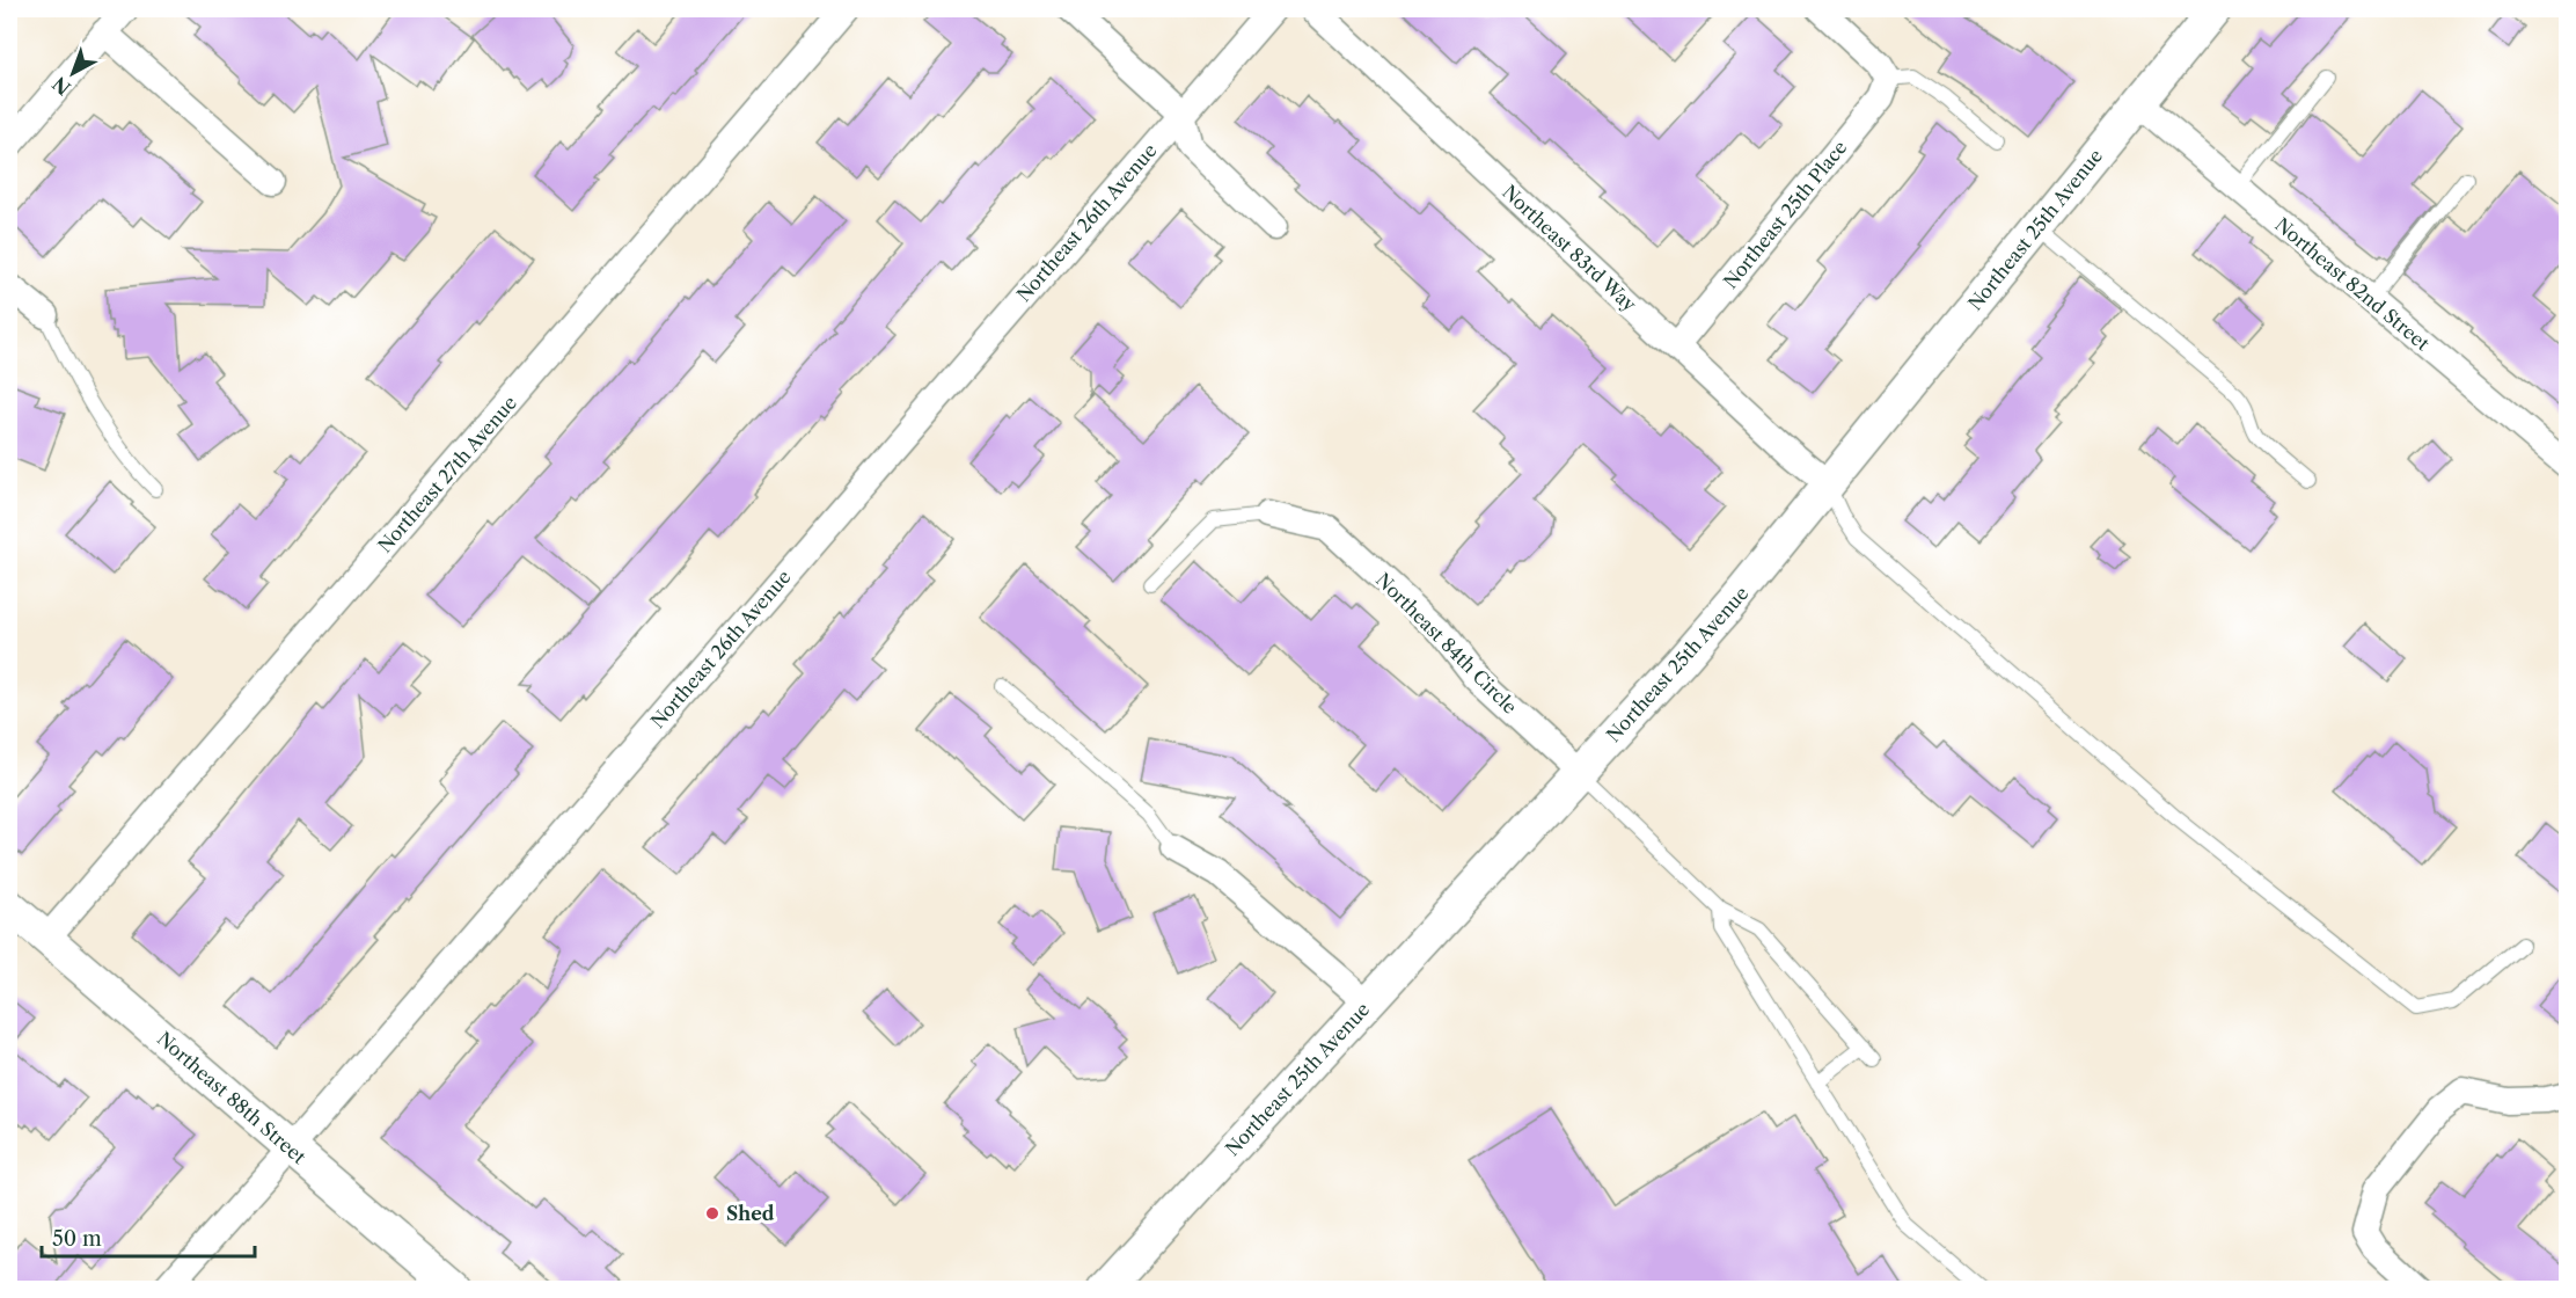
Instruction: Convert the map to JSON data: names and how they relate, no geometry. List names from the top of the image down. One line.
{"streets":{"street":["Northeast 25th Place","Northeast 26th Avenue","Northeast 25th Avenue","Northeast 83rd Way","Northeast 82nd Street","Northeast 27th Avenue","Northeast 84th Circle","Northeast 88th Street"]},"crossings":[["Northeast 25th Place","Northeast 83rd Way"],["Northeast 26th Avenue","Northeast 88th Street"],["Northeast 25th Avenue","Northeast 83rd Way"],["Northeast 25th Avenue","Northeast 82nd Street"],["Northeast 25th Avenue","Northeast 84th Circle"],["Northeast 27th Avenue","Northeast 88th Street"]],"places":["Shed"],"scale_bar":"50 m","north":"bottom left"}
